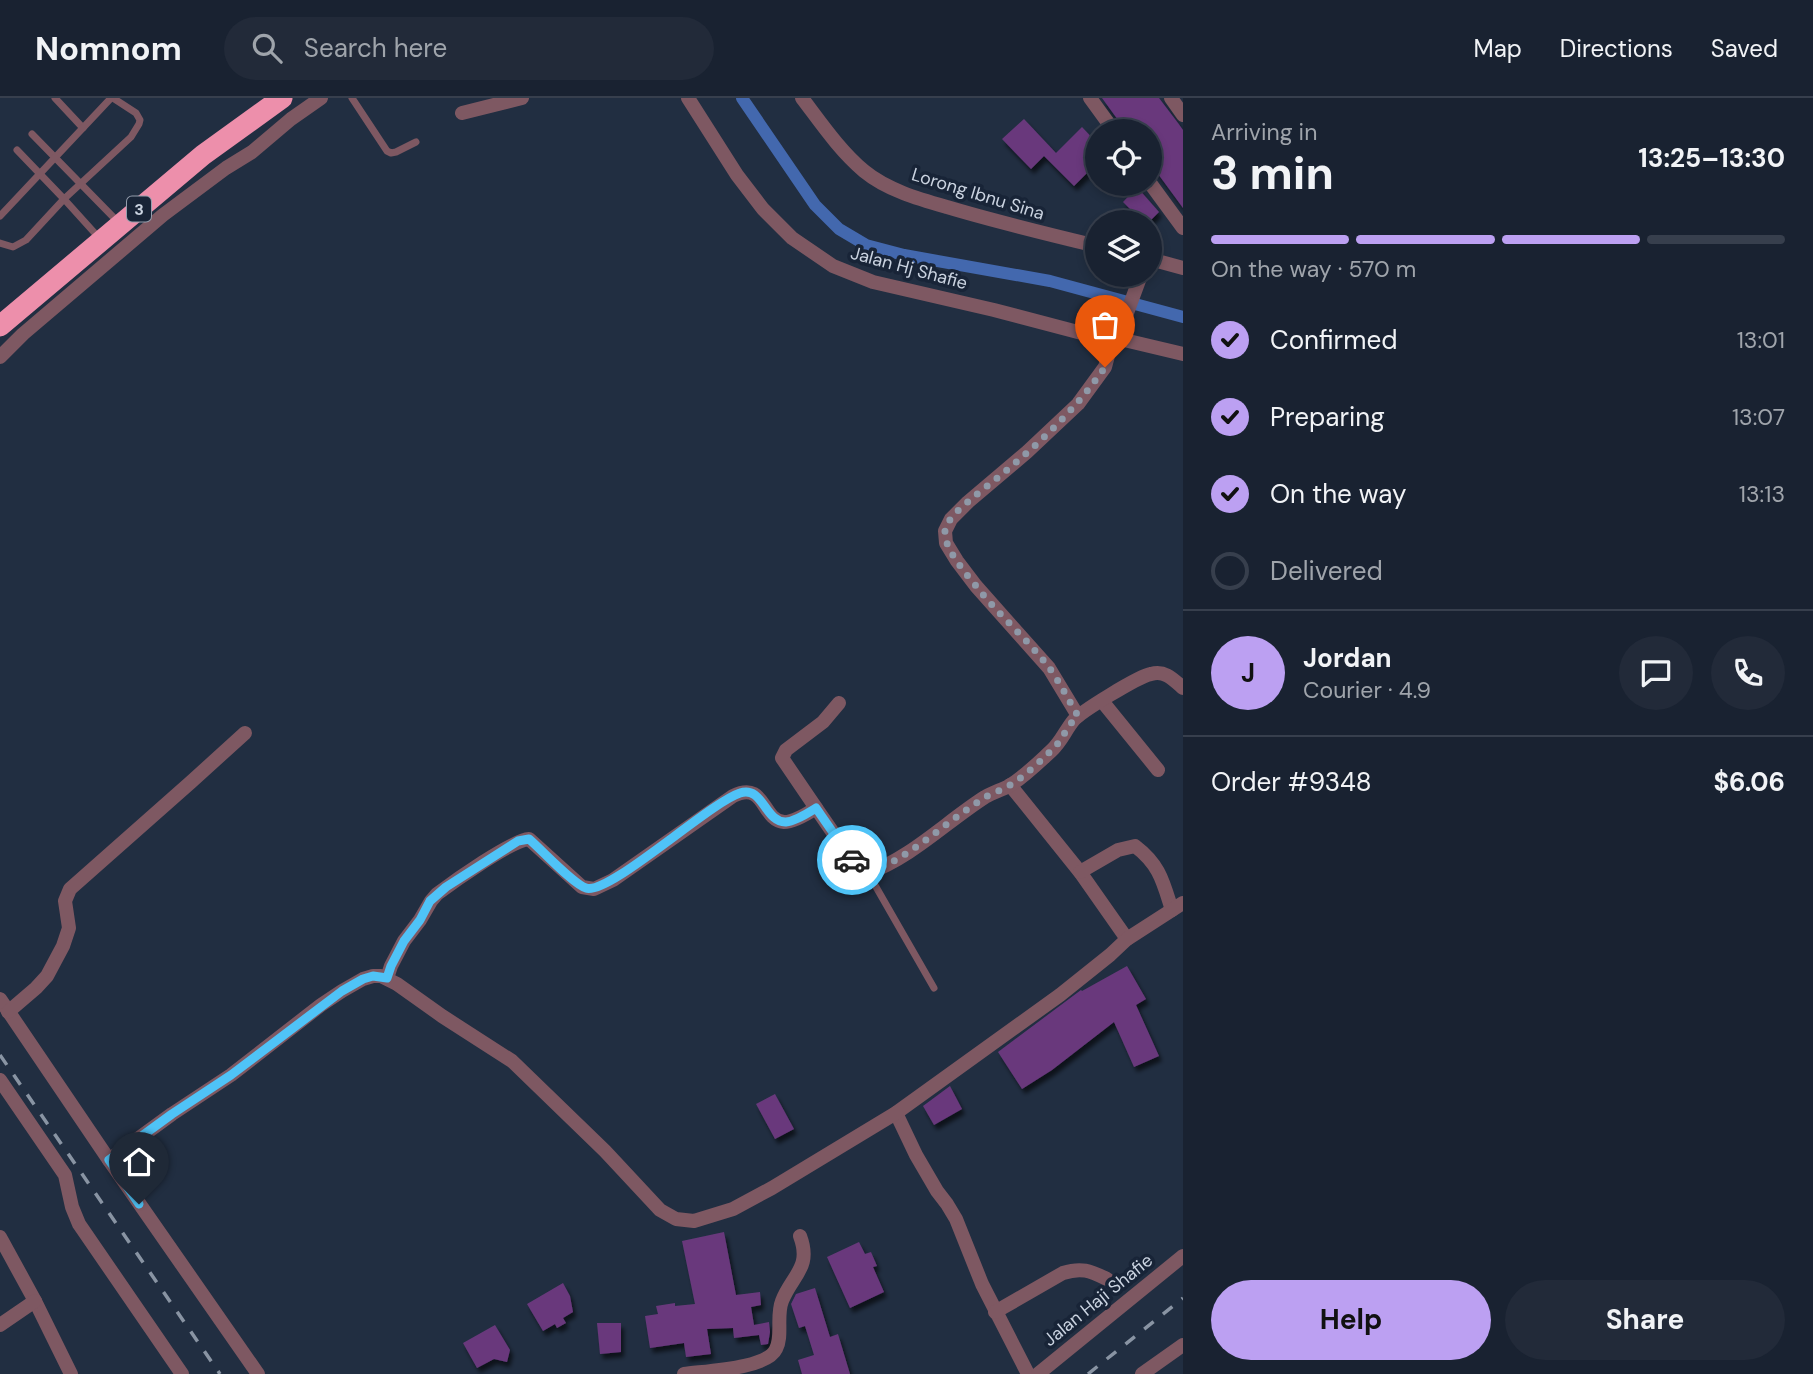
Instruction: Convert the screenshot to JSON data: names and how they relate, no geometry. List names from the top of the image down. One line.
{"streets":{"highway":["3"],"street":["Lorong Ibnu Sina","Jalan Hj Shafie","Jalan Haji Shafie"]},"page":{"header":"Nomnom","search":"Search here","nav":["Map","Directions","Saved"],"heading":["3 min","Arriving in","13:25–13:30"],"panel":["Jordan","Courier · 4.9","Order #9348","$6.06"],"bar":"On the way · 570 m","list":[["Confirmed","13:01"],["Preparing","13:07"],["On the way","13:13"],"Delivered"],"round":"J","buttons":["Help","Share"]}}
